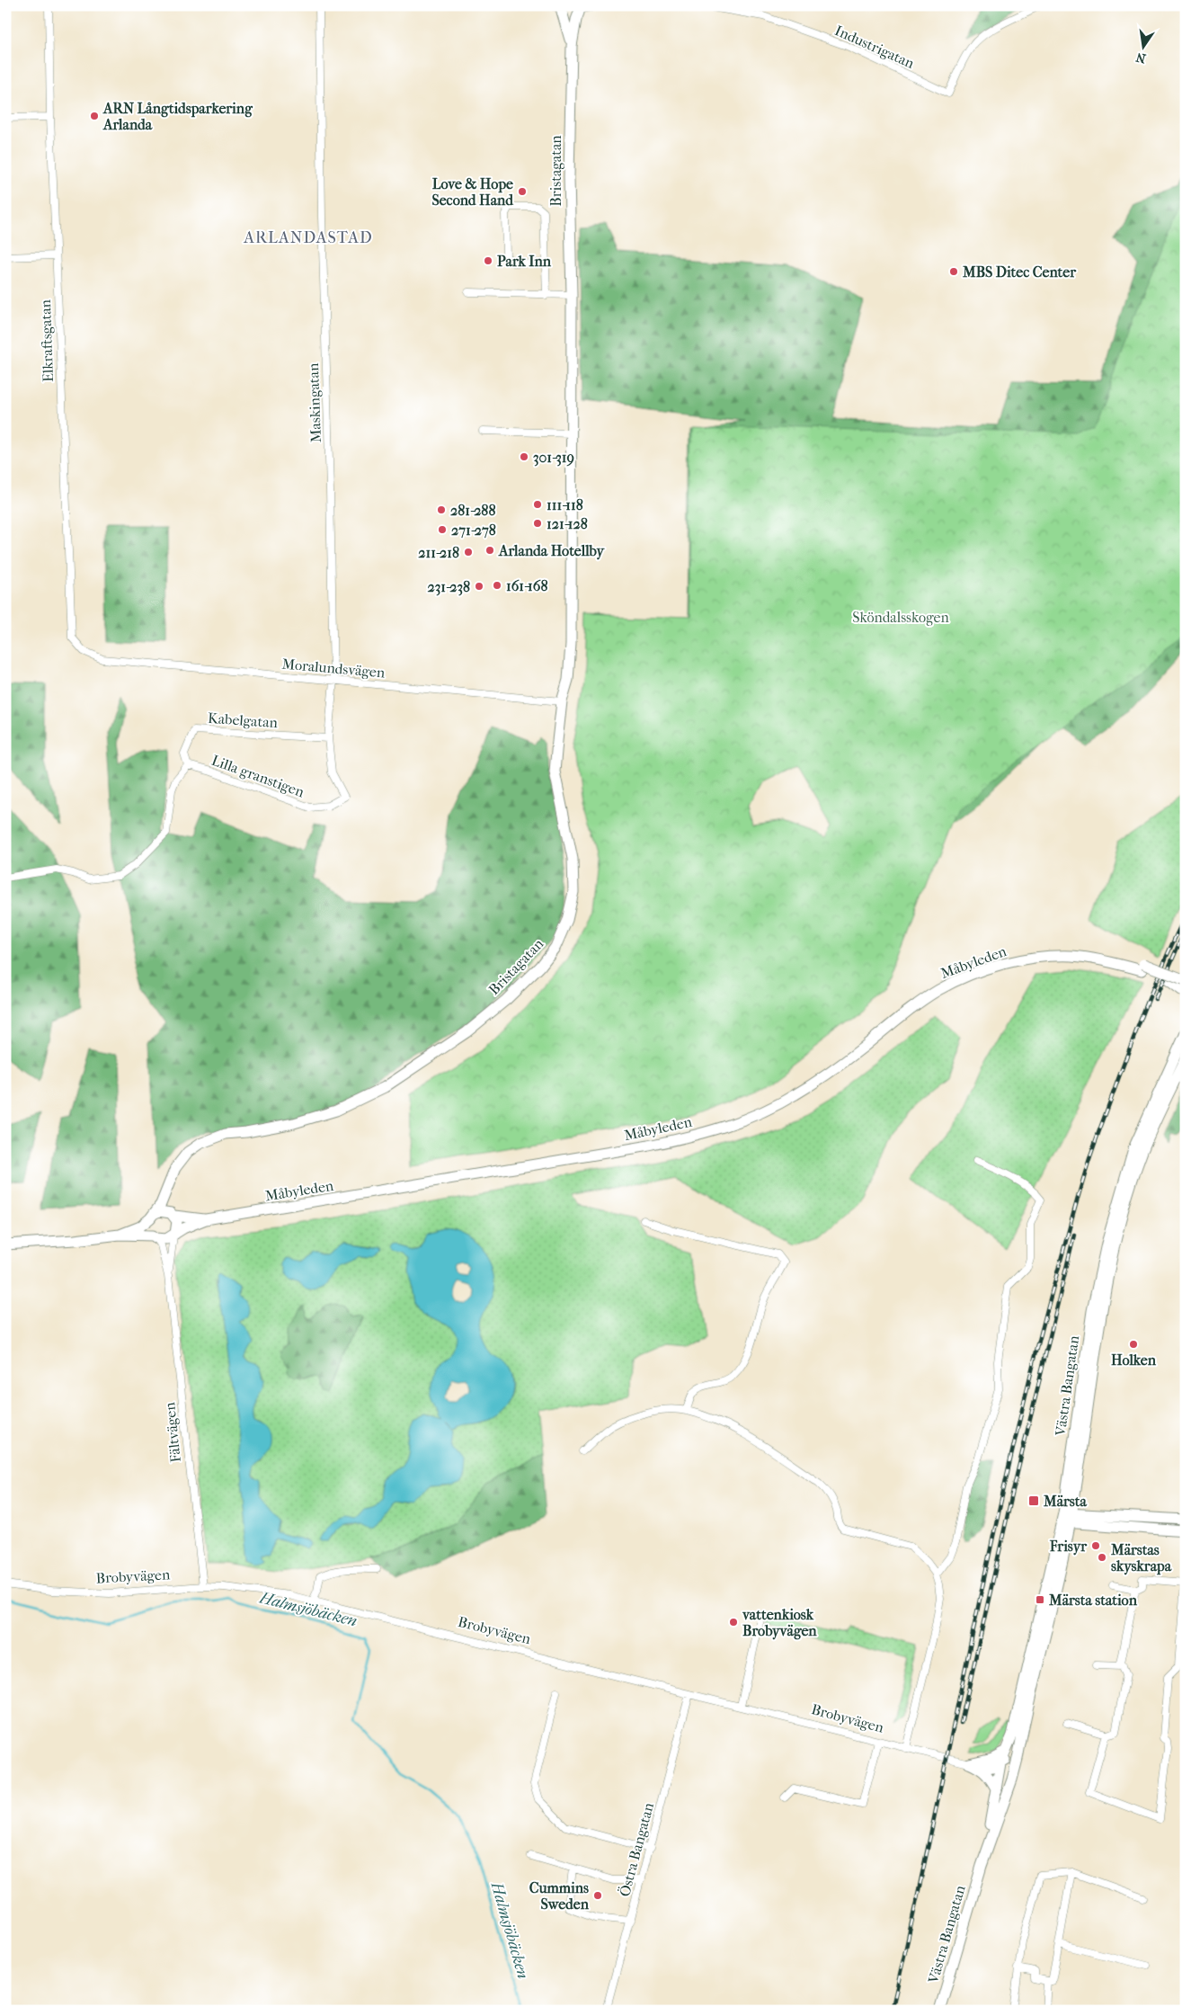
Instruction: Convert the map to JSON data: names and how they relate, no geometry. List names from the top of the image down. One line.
{"streets":{"street":["Industrigatan","Bristagatan","Elkraftsgatan","Maskingatan","Moralundsvägen","Kabelgatan","Lilla granstigen","Måbyleden","Västra Bangatan","Fältvägen","Brobyvägen","Östra Bangatan"]},"crossings":[["Bristagatan","Moralundsvägen"],["Bristagatan","Måbyleden"],["Bristagatan","Fältvägen"],["Elkraftsgatan","Moralundsvägen"],["Maskingatan","Moralundsvägen"],["Maskingatan","Kabelgatan"],["Maskingatan","Lilla granstigen"],["Kabelgatan","Lilla granstigen"],["Måbyleden","Fältvägen"],["Västra Bangatan","Brobyvägen"],["Fältvägen","Brobyvägen"],["Brobyvägen","Östra Bangatan"]],"districts":["ARLANDASTAD"],"water":["Halmsjöbäcken"],"parks":["Sköndalsskogen"],"places":{"other":["ARN Långtidsparkering Arlanda","Love & Hope Second Hand","Park Inn","MBS Ditec Center","301-319","111-118","281-288","121-128","271-278","Arlanda Hotellby","211-218","161-168","231-238","Holken","Frisyr","Märstas skyskrapa","vattenkiosk Brobyvägen","Cummins Sweden"],"transit":["Märsta","Märsta station"]},"north":"bottom"}
